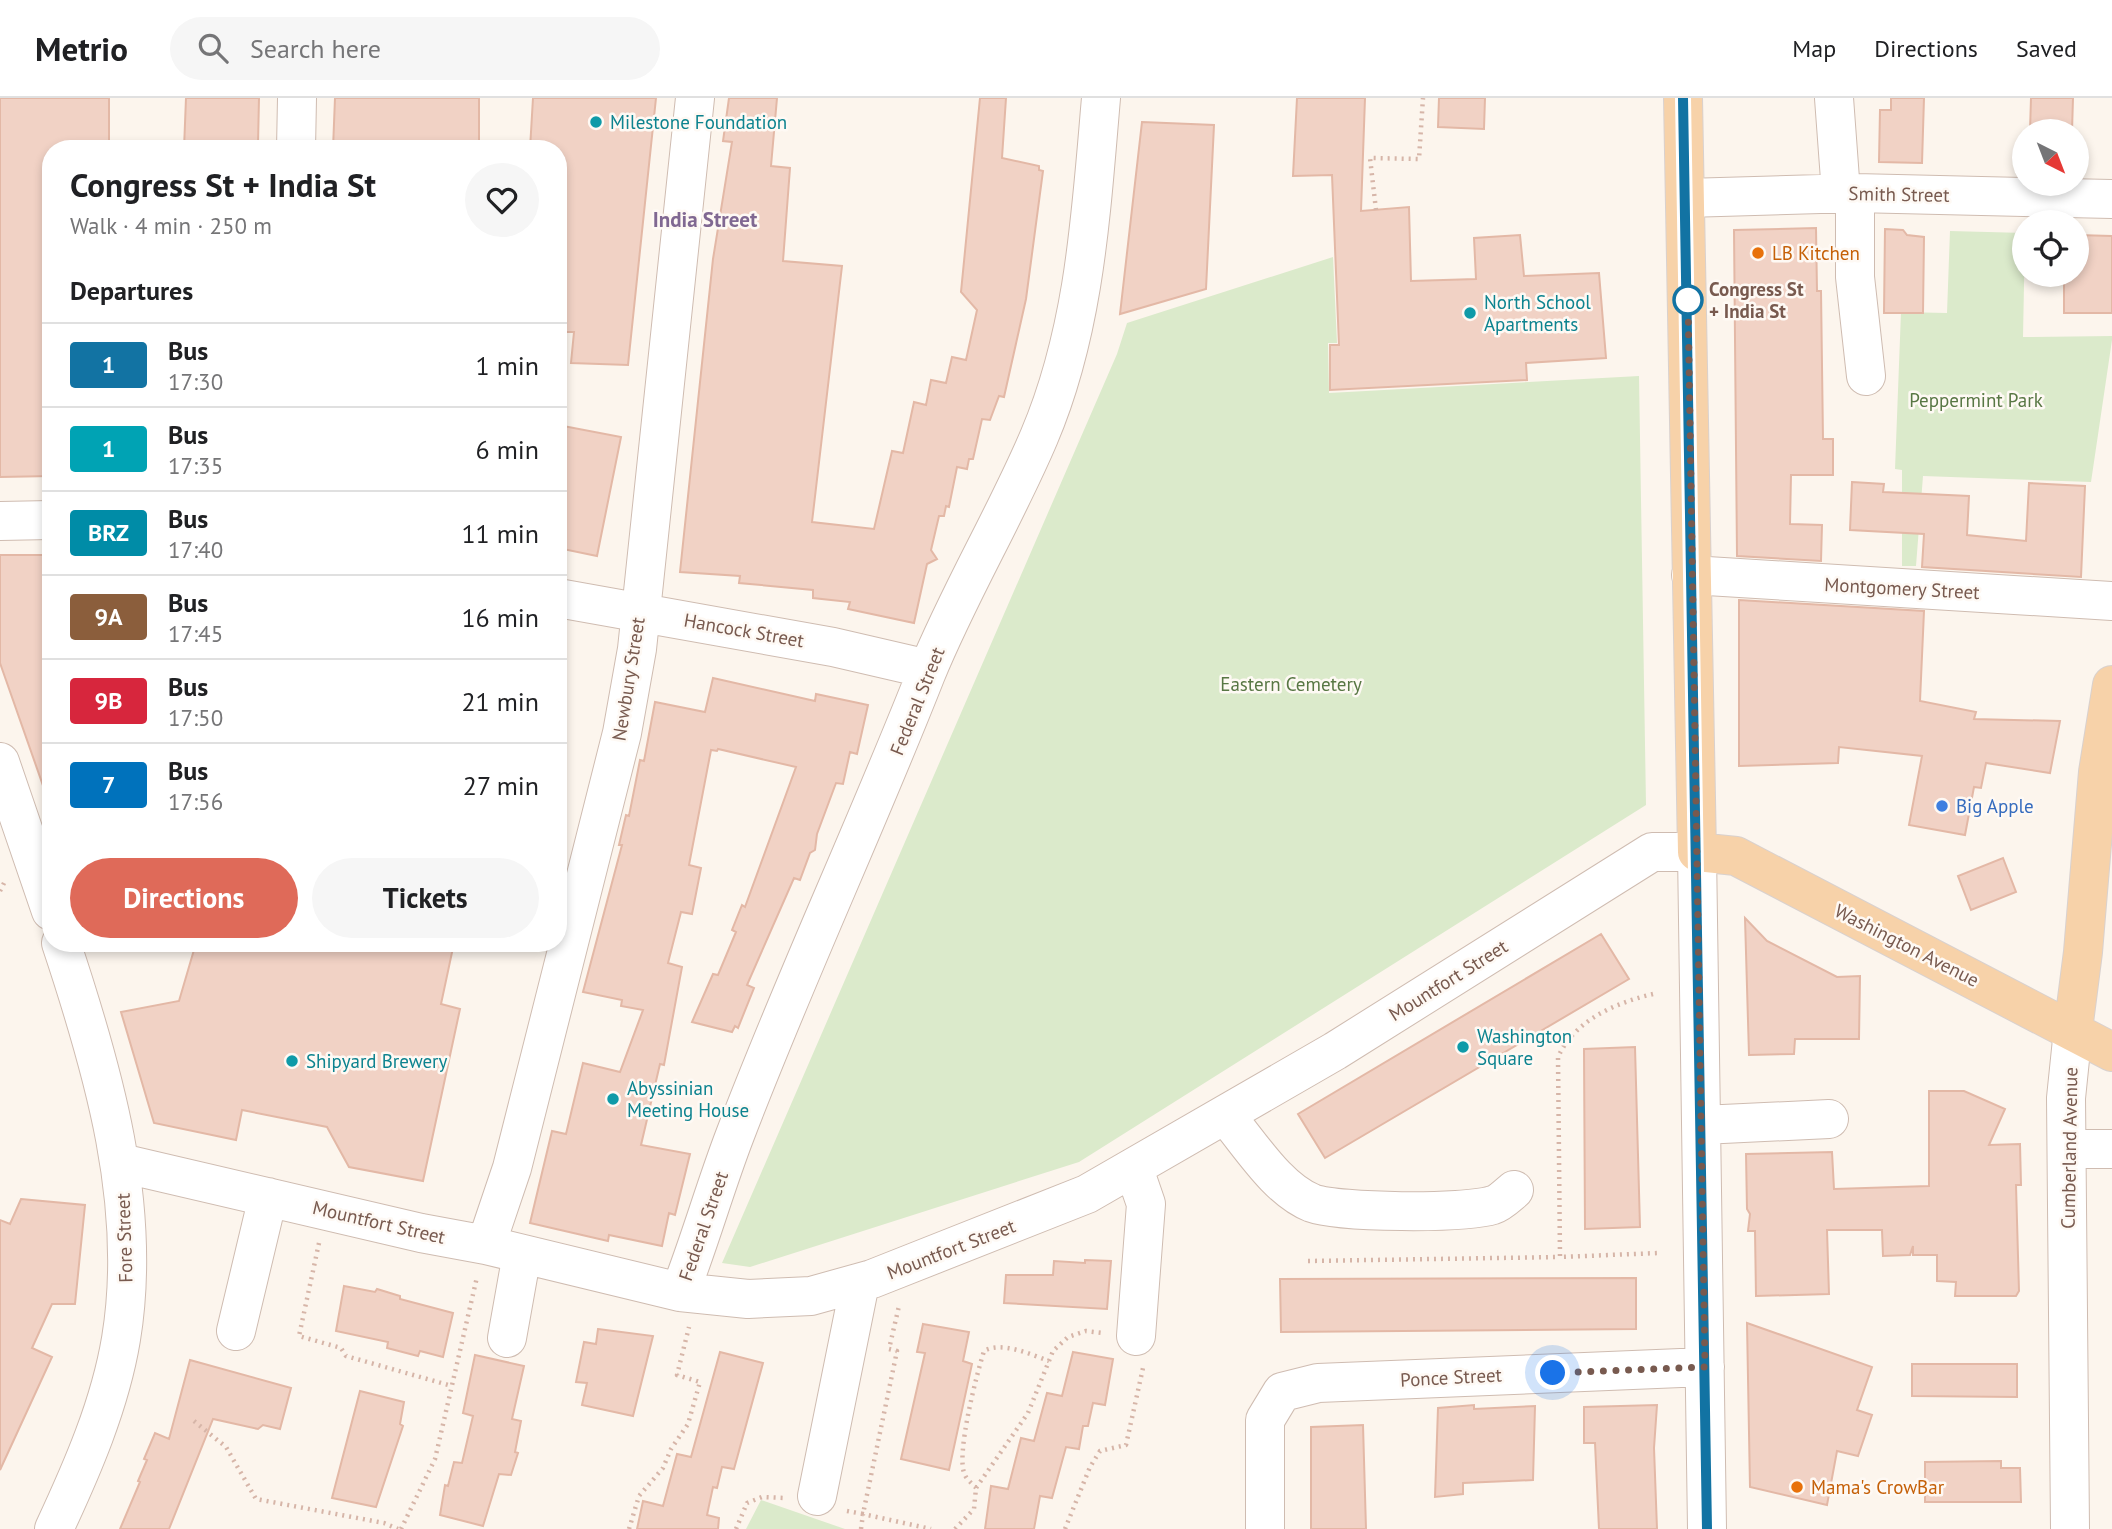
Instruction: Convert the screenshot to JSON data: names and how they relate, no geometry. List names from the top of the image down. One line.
{"streets":{"main road":["Washington Avenue","Cumberland Avenue"],"street":["Smith Street","Montgomery Street","Hancock Street","Newbury Street","Federal Street","Mountfort Street","Fore Street","Ponce Street"]},"crossings":[["Hancock Street","Newbury Street"],["Hancock Street","Federal Street"],["Newbury Street","Mountfort Street"],["Federal Street","Mountfort Street"],["Washington Avenue","Mountfort Street"],["Washington Avenue","Cumberland Avenue"],["Mountfort Street","Fore Street"]],"districts":["India Street"],"parks":["Peppermint Park","Eastern Cemetery"],"places":["Milestone Foundation","LB Kitchen","Congress St + India St","North School Apartments","Big Apple","Washington Square","Shipyard Brewery","Abyssinian Meeting House","Mama's CrowBar"],"lines":["bus line 1"],"north":"bottom right","page":{"header":"Metrio","search":"Search here","nav":["Map","Directions","Saved"],"heading":[["Congress St + India St","Walk · 4 min · 250 m"],"Departures"],"list":[{"mark":"1","name":"Bus","note":"17:30","value":"1 min"},{"mark":"1","name":"Bus","note":"17:35","value":"6 min"},{"mark":"BRZ","name":"Bus","note":"17:40","value":"11 min"},{"mark":"9A","name":"Bus","note":"17:45","value":"16 min"},{"mark":"9B","name":"Bus","note":"17:50","value":"21 min"},{"mark":"7","name":"Bus","note":"17:56","value":"27 min"}],"buttons":["Directions","Tickets"]}}
